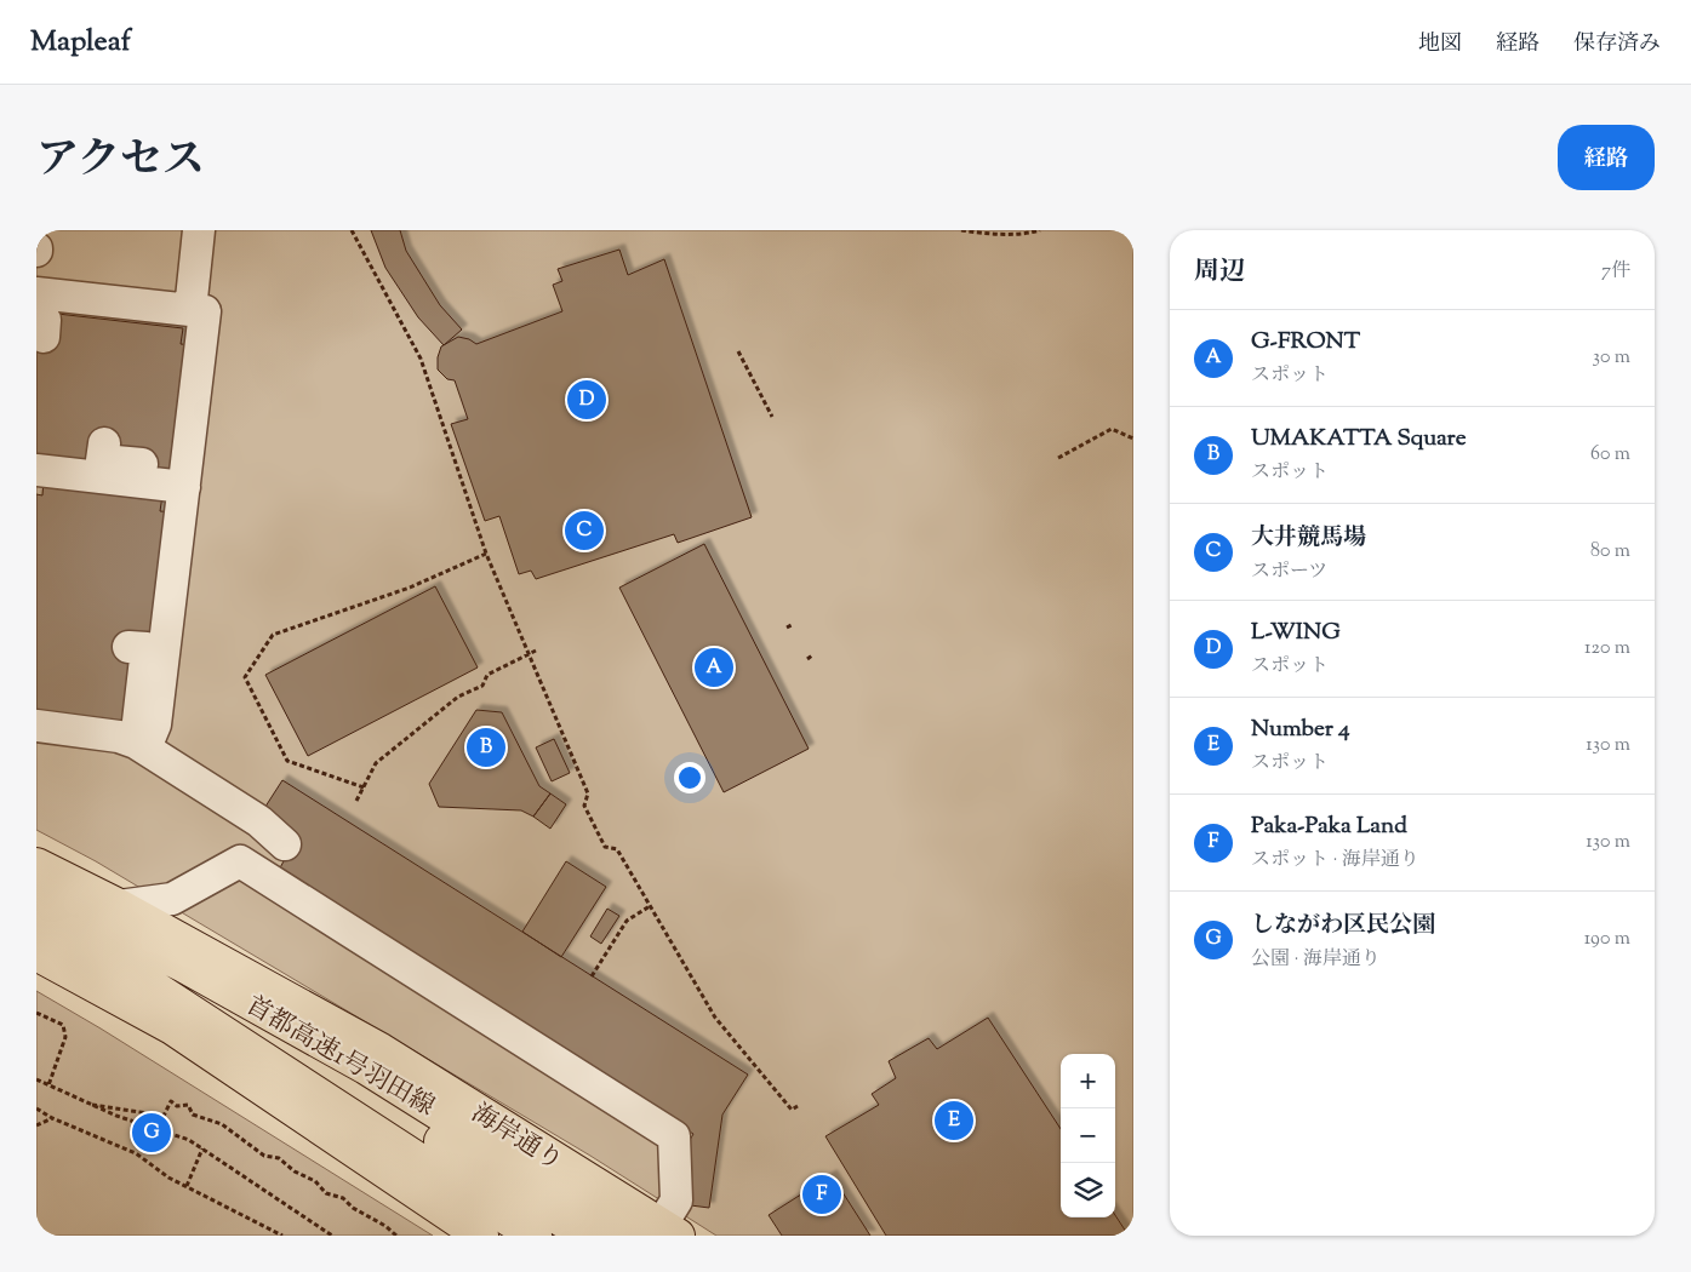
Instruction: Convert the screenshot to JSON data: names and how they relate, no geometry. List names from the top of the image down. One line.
{"streets":{"main road":["首都高速1号羽田線","海岸通り"]},"crossings":[["首都高速1号羽田線","海岸通り"]],"page":{"header":"Mapleaf","nav":["地図","経路","保存済み"],"title":"アクセス","buttons":"経路","heading":["周辺","7件"],"list":[{"mark":"A","name":"G-FRONT","note":"スポット","value":"30 m"},{"mark":"B","name":"UMAKATTA Square","note":"スポット","value":"60 m"},{"mark":"C","name":"大井競馬場","note":"スポーツ","value":"80 m"},{"mark":"D","name":"L-WING","note":"スポット","value":"120 m"},{"mark":"E","name":"Number 4","note":"スポット","value":"130 m"},{"mark":"F","name":"Paka-Paka Land","note":"スポット · 海岸通り","value":"130 m"},{"mark":"G","name":"しながわ区民公園","note":"公園 · 海岸通り","value":"190 m"}],"pins":["D","C","A","B","E","G","F"],"map_buttons":["+","−"]}}
